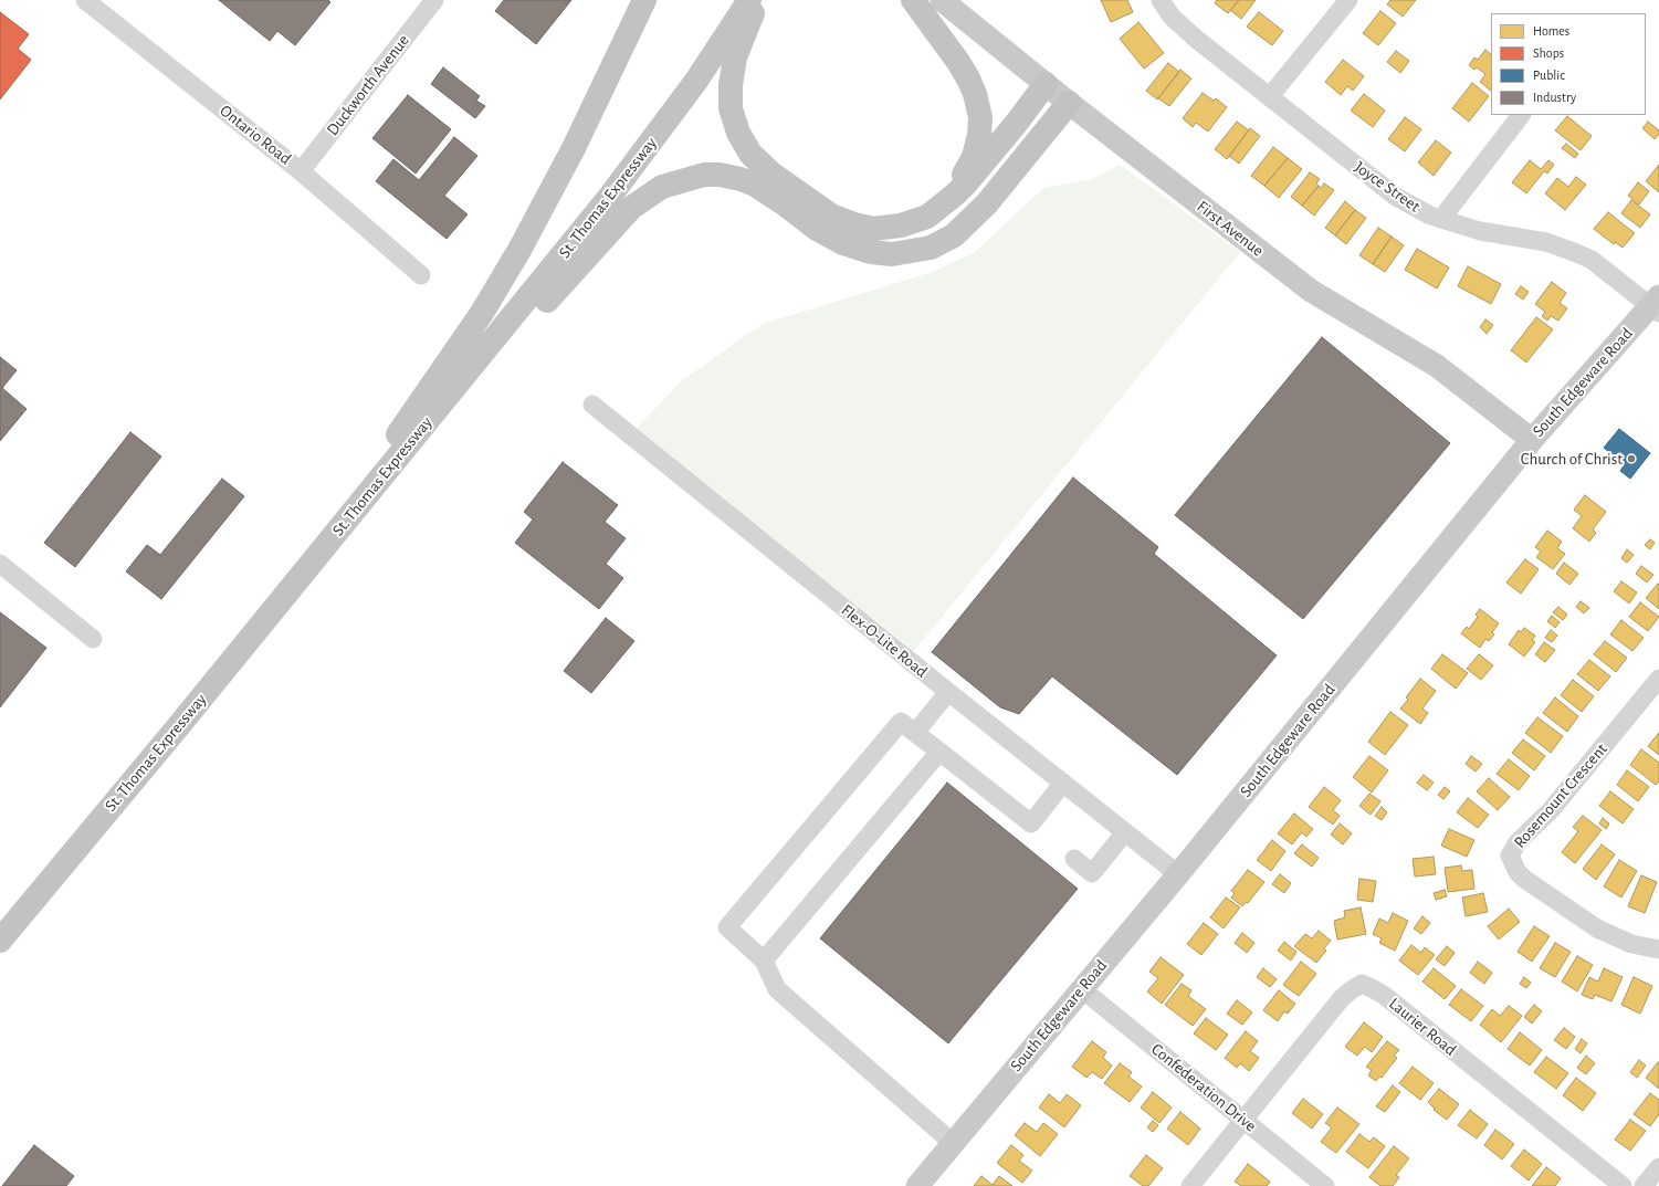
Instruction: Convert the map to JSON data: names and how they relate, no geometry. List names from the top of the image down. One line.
{"streets":{"highway":["St. Thomas Expressway"],"main road":["First Avenue","South Edgeware Road"],"street":["Duckworth Avenue","Ontario Road","Joyce Street","Flex-O-Lite Road","Rosemount Crescent","Laurier Road","Confederation Drive"]},"crossings":[["Duckworth Avenue","Ontario Road"],["Joyce Street","South Edgeware Road"],["First Avenue","South Edgeware Road"],["South Edgeware Road","Flex-O-Lite Road"],["South Edgeware Road","Confederation Drive"],["Laurier Road","Confederation Drive"]],"places":["Church of Christ"],"legend":["Homes","Shops","Public","Industry"]}
